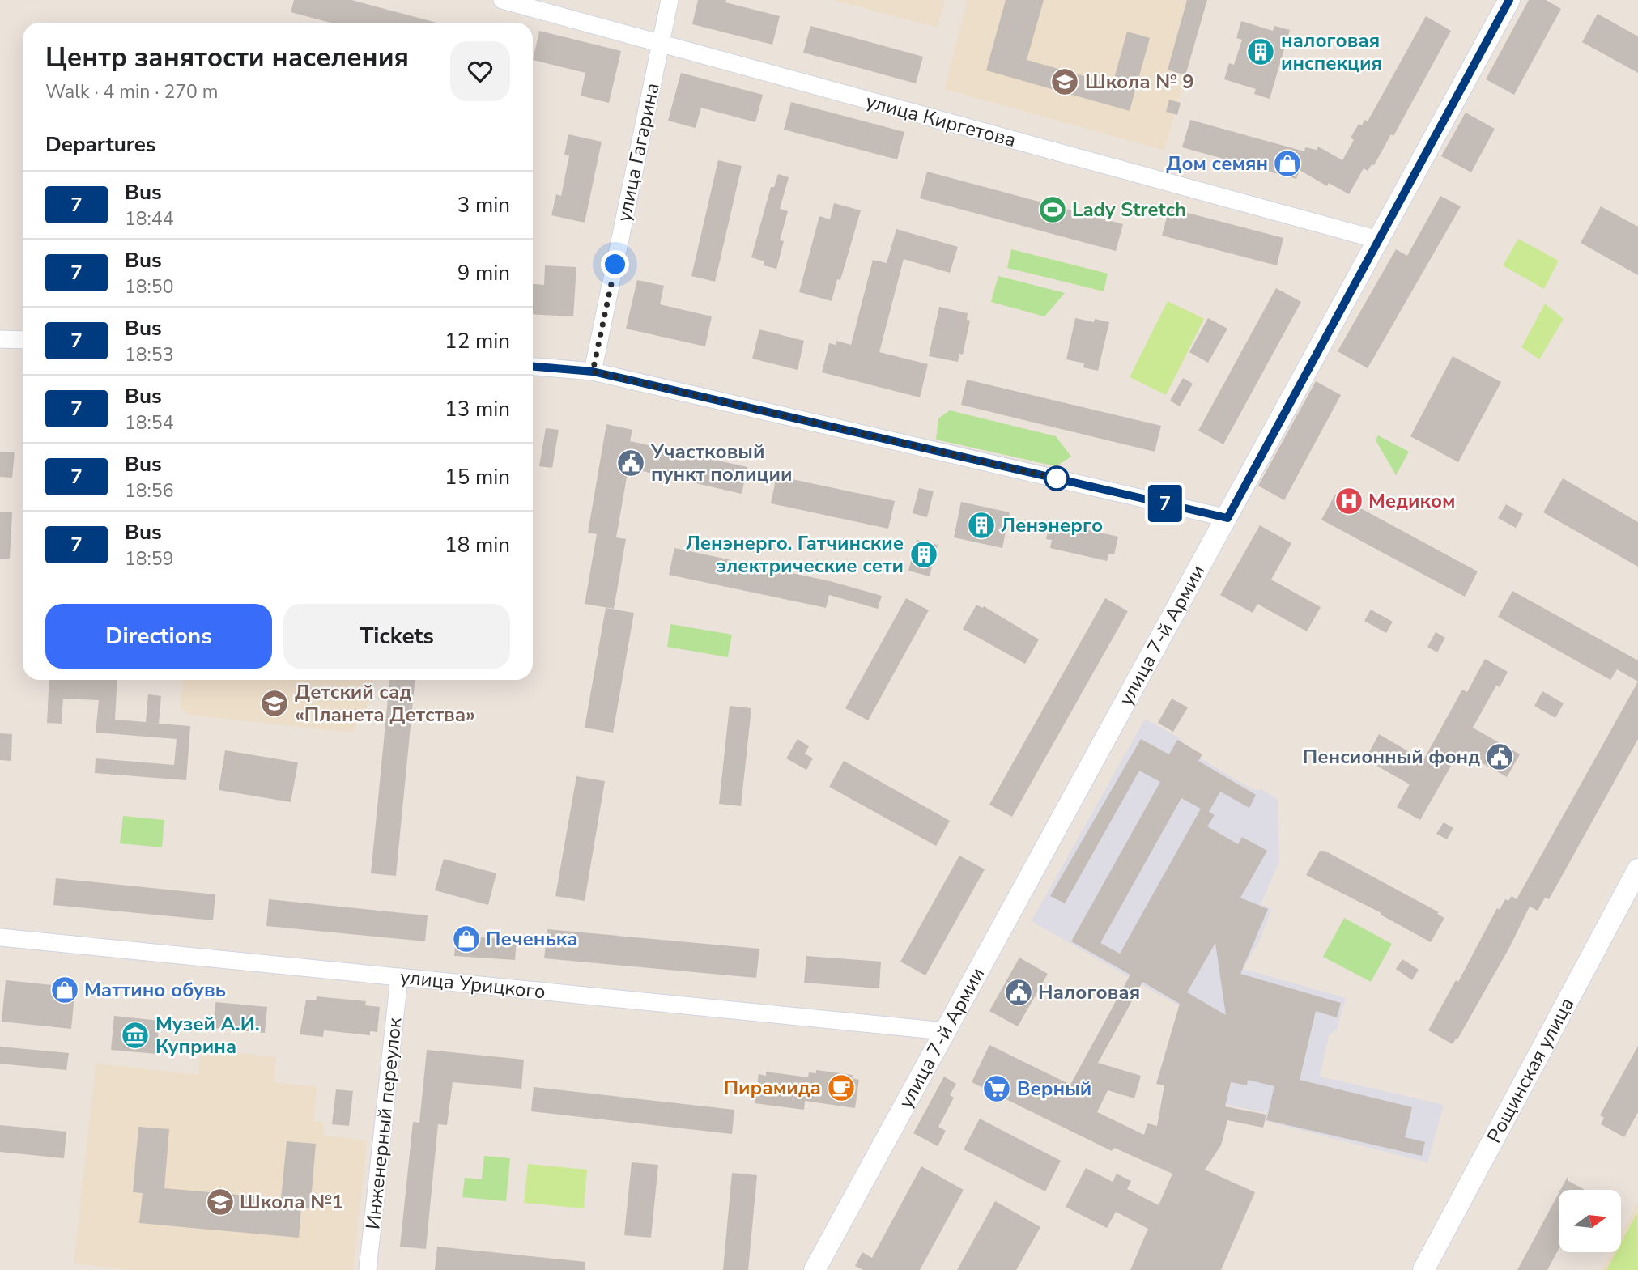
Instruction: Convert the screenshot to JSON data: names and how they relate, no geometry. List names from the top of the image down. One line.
{"streets":{"street":["улица Киргетова","улица Гагарина","улица 7-й Армии","улица Урицкого","Рощинская улица","Инженерный переулок"]},"crossings":[["улица Киргетова","улица Гагарина"],["улица Киргетова","улица 7-й Армии"],["улица 7-й Армии","улица Урицкого"],["улица Урицкого","Инженерный переулок"]],"places":{"building":["налоговая инспекция","Ленэнерго","Ленэнерго. Гатчинские электрические сети"],"school or university":["Школа № 9","Детский сад «Планета Детства»","Школа №1"],"shop":["Дом семян","Печенька","Маттино обувь"],"sports":["Lady Stretch"],"public building":["Участковый пункт полиции","Пенсионный фонд","Налоговая"],"hospital":["Медиком"],"museum":["Музей А.И. Куприна"],"cafe":["Пирамида"],"supermarket":["Верный"]},"lines":["bus line 7"],"north":"right","page":{"on_map":"7","heading":[["Центр занятости населения","Walk · 4 min · 270 m"],"Departures"],"list":[{"mark":"7","name":"Bus","note":"18:44","value":"3 min"},{"mark":"7","name":"Bus","note":"18:50","value":"9 min"},{"mark":"7","name":"Bus","note":"18:53","value":"12 min"},{"mark":"7","name":"Bus","note":"18:54","value":"13 min"},{"mark":"7","name":"Bus","note":"18:56","value":"15 min"},{"mark":"7","name":"Bus","note":"18:59","value":"18 min"}],"buttons":["Directions","Tickets"]}}
